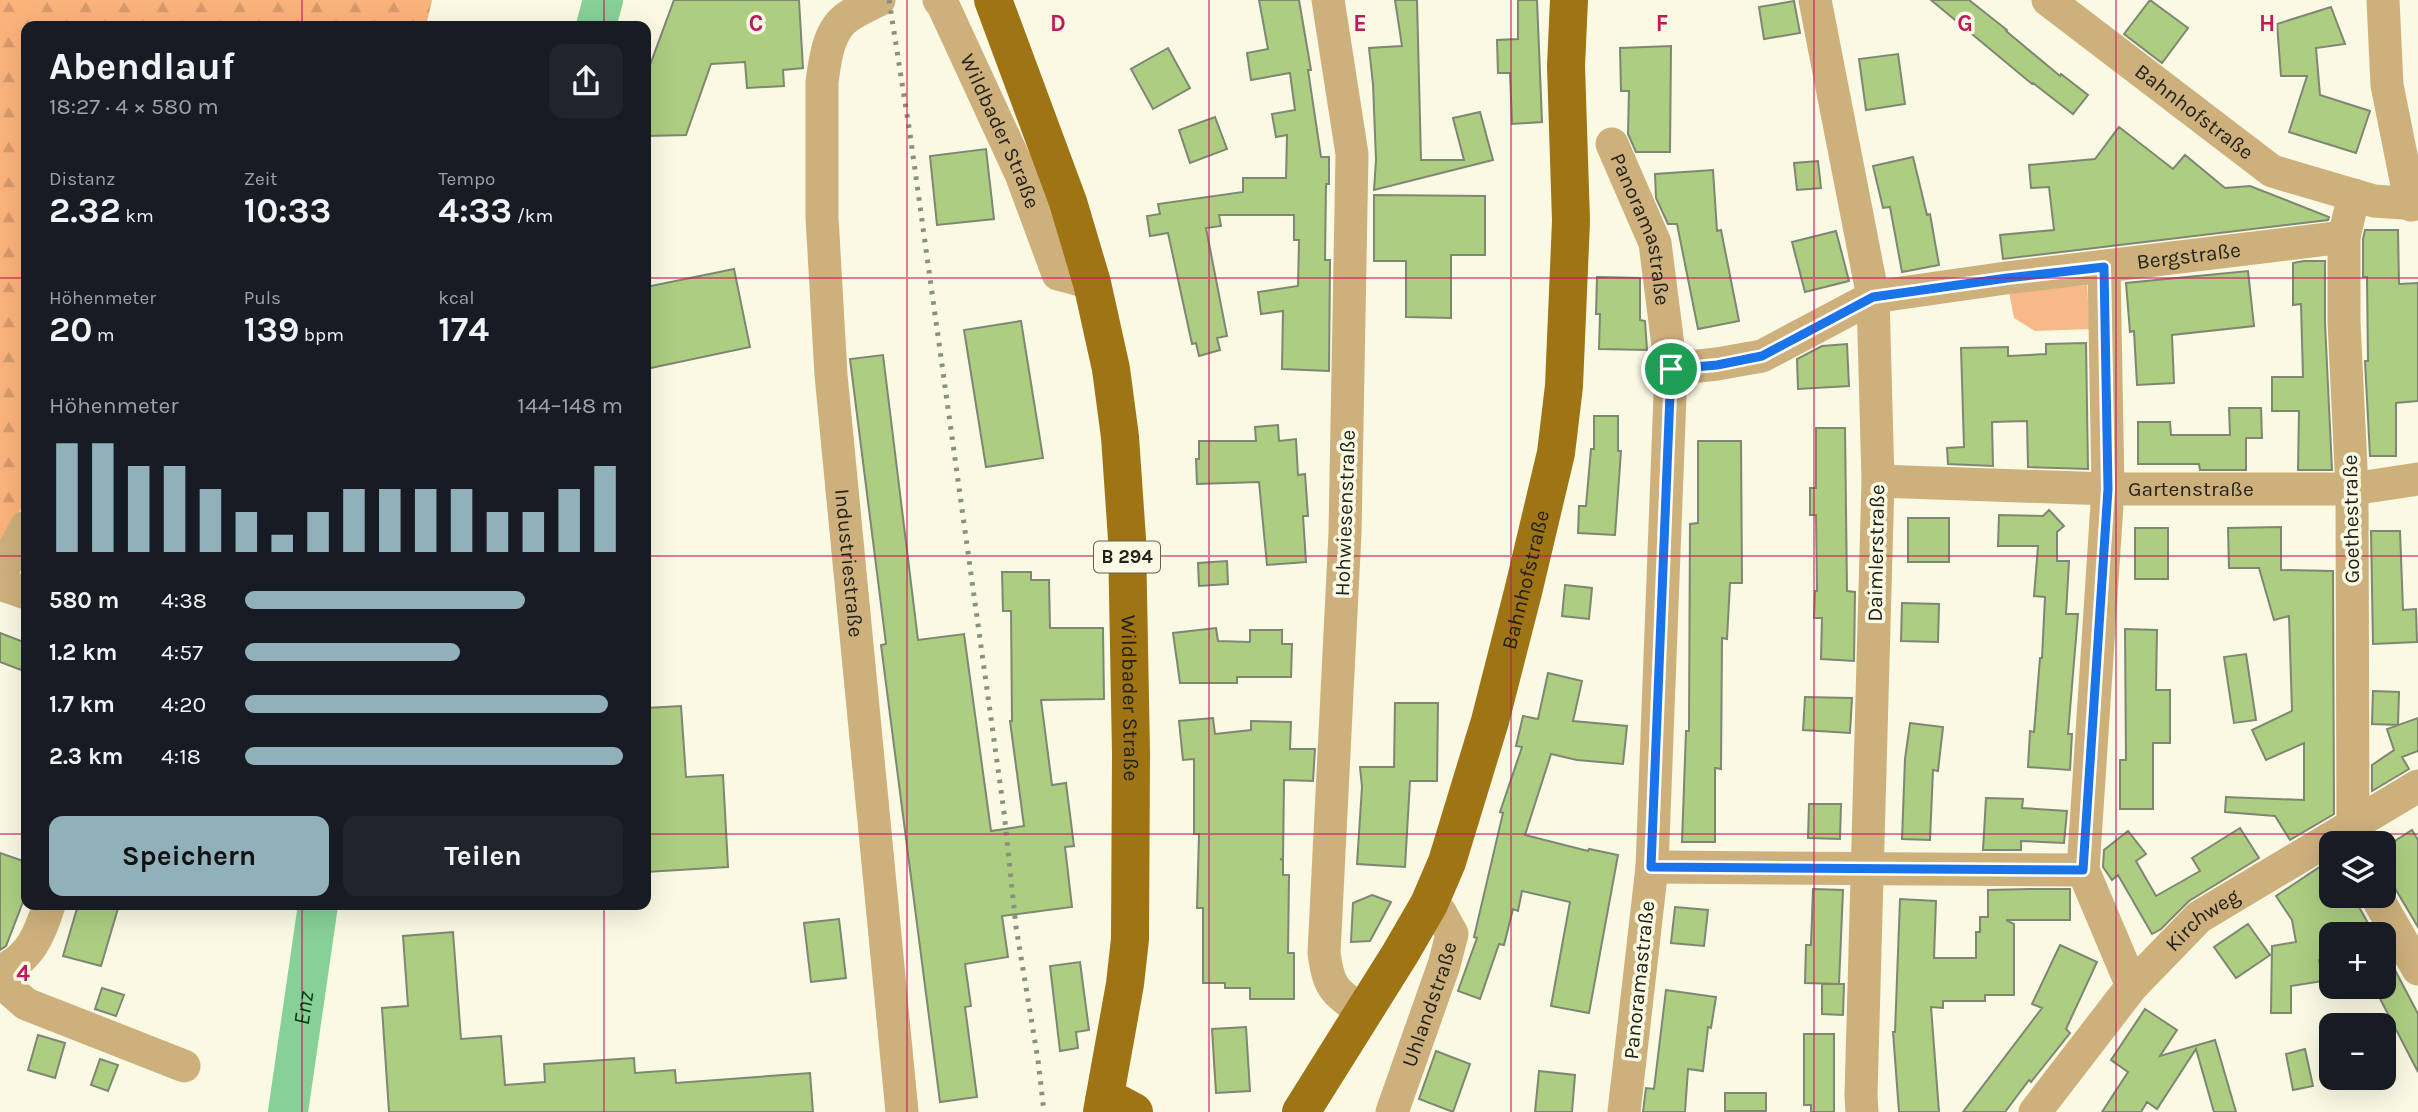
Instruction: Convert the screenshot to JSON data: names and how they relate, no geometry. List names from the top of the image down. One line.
{"streets":{"main road":["Bahnhofstraße","Wildbader Straße","B 294"],"street":["Panoramastraße","Bergstraße","Gartenstraße","Hohwiesenstraße","Goethestraße","Daimlerstraße","Industriestraße","Kirchweg","Uhlandstraße"]},"crossings":[["Bahnhofstraße","Hohwiesenstraße"],["Bahnhofstraße","Goethestraße"],["Bahnhofstraße","Uhlandstraße"],["Panoramastraße","Bergstraße"],["Bergstraße","Goethestraße"],["Bergstraße","Daimlerstraße"],["Gartenstraße","Goethestraße"],["Gartenstraße","Daimlerstraße"]],"water":["Enz"],"page":{"heading":["Abendlauf","18:27 · 4 × 580 m"],"stats":[["Distanz","2.32 km"],["Zeit","10:33"],["Tempo","4:33 /km"],["Höhenmeter","20 m"],["Puls","139 bpm"],["kcal","174"]],"chart":["Höhenmeter","144–148 m"],"list":[{"name":"580 m","note":"4:38"},{"name":"1.2 km","note":"4:57"},{"name":"1.7 km","note":"4:20"},{"name":"2.3 km","note":"4:18"}],"buttons":["Speichern","Teilen"],"map_buttons":["+","−"]},"grid":{"columns":["C","D","E","F","G","H"],"rows":["4"]}}
